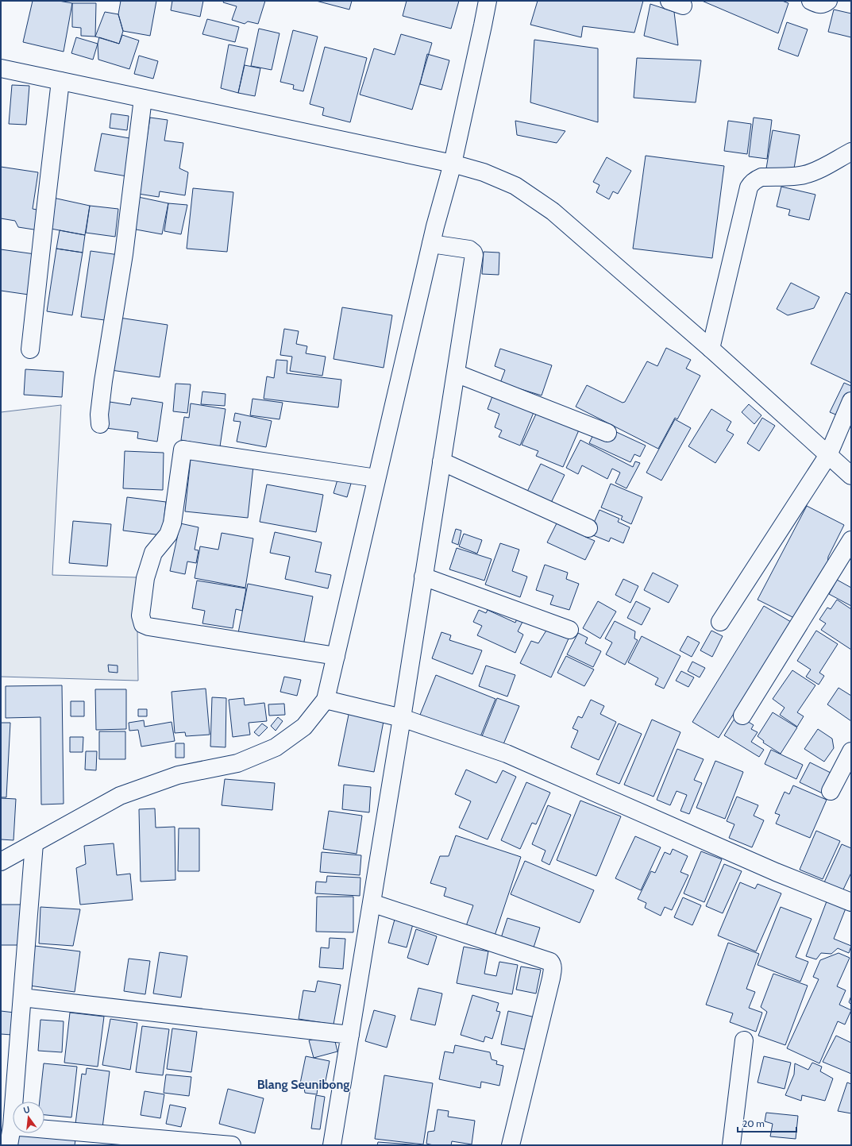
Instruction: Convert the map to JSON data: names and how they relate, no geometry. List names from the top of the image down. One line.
{"districts":["Blang Seunibong"],"scale_bar":"20 m","north":"top"}
